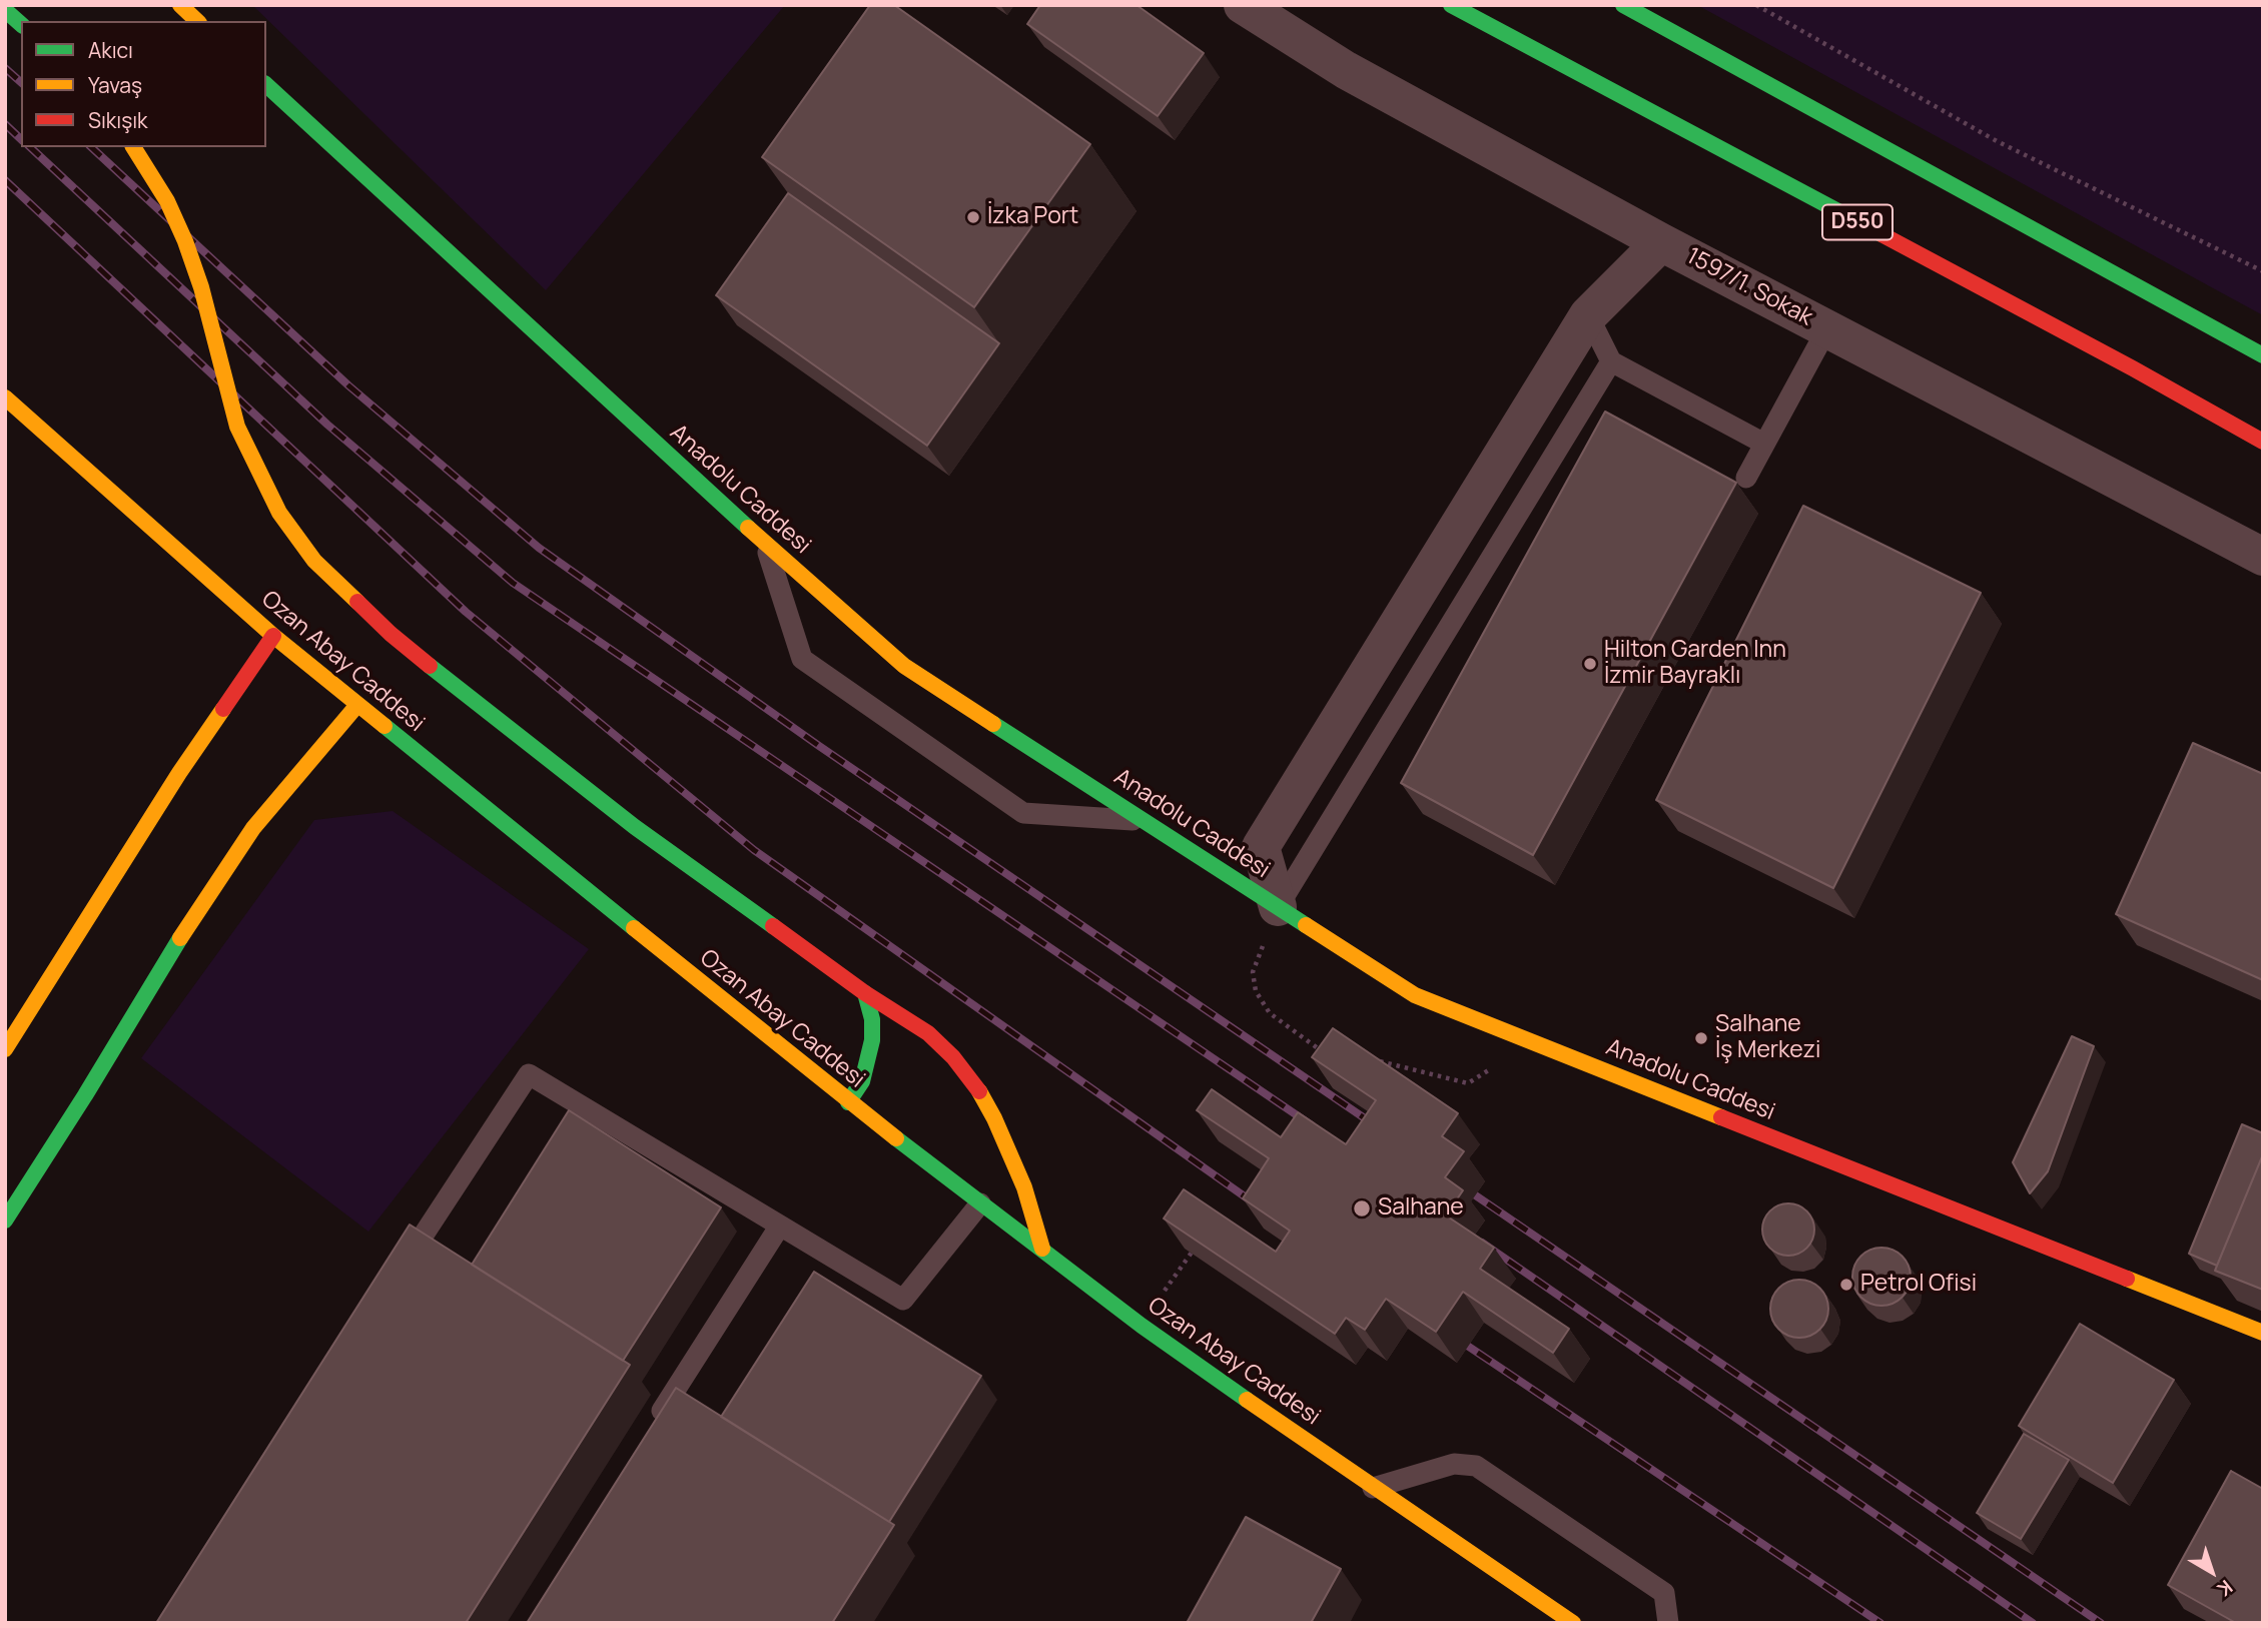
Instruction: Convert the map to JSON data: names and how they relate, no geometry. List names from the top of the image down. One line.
{"streets":{"main road":["D550","Anadolu Caddesi","Ozan Abay Caddesi"],"street":["1597/1. Sokak"]},"places":["İzka Port","Hilton Garden Inn İzmir Bayraklı","Salhane İş Merkezi","Salhane","Petrol Ofisi"],"legend":["Akıcı","Yavaş","Sıkışık"],"north":"bottom right"}
